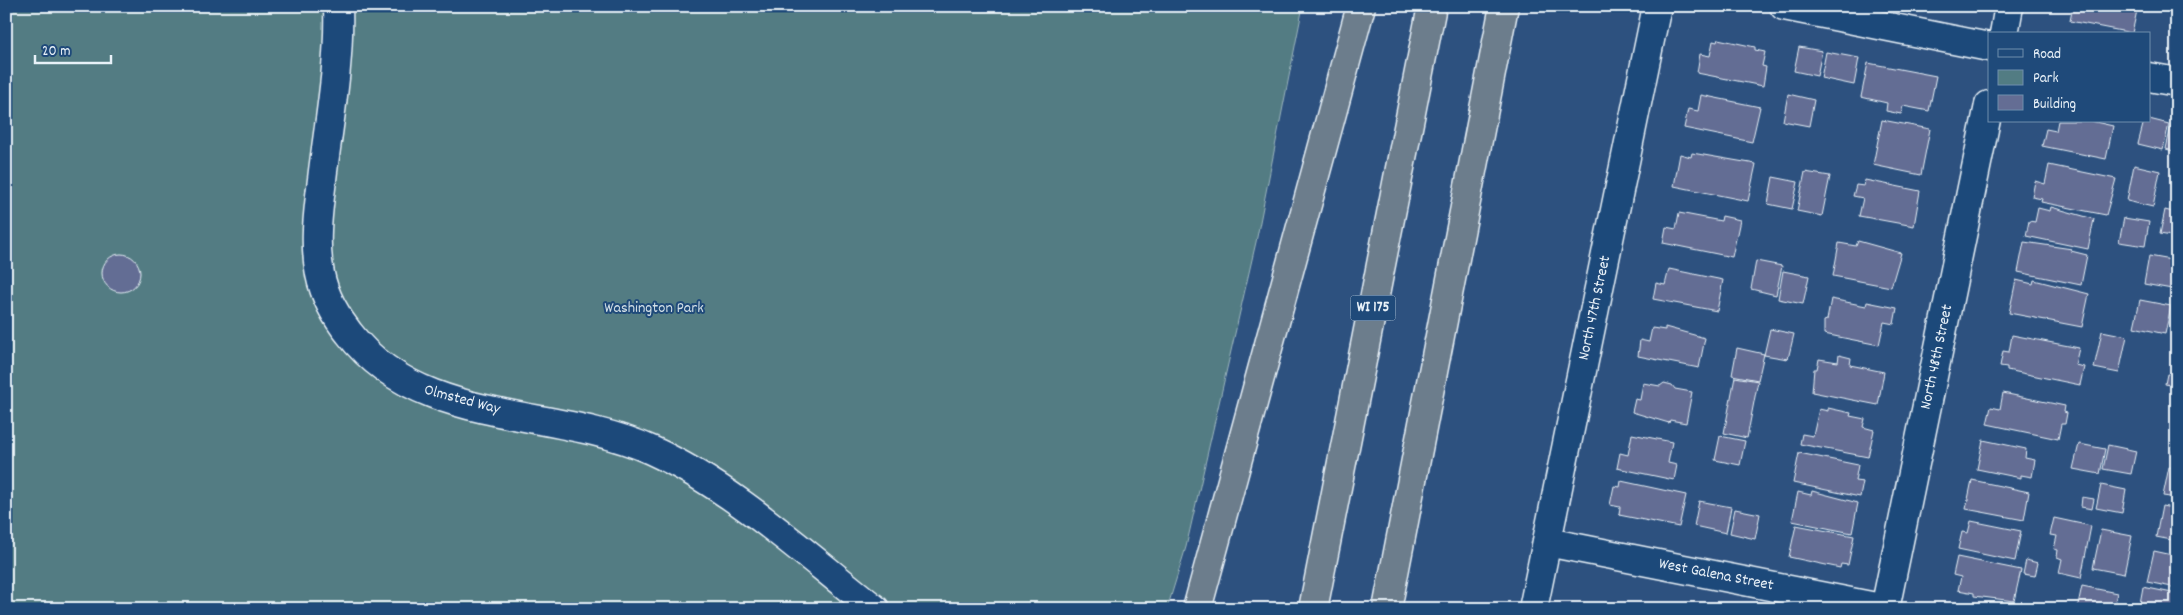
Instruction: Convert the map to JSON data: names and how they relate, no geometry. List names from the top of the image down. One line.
{"streets":{"highway":["WI 175"],"street":["North 47th Street","North 48th Street","Olmsted Way","West Galena Street"]},"crossings":[["North 47th Street","West Galena Street"],["North 48th Street","West Galena Street"]],"parks":["Washington Park"],"legend":["Road","Park","Building"],"scale_bar":"20 m"}
